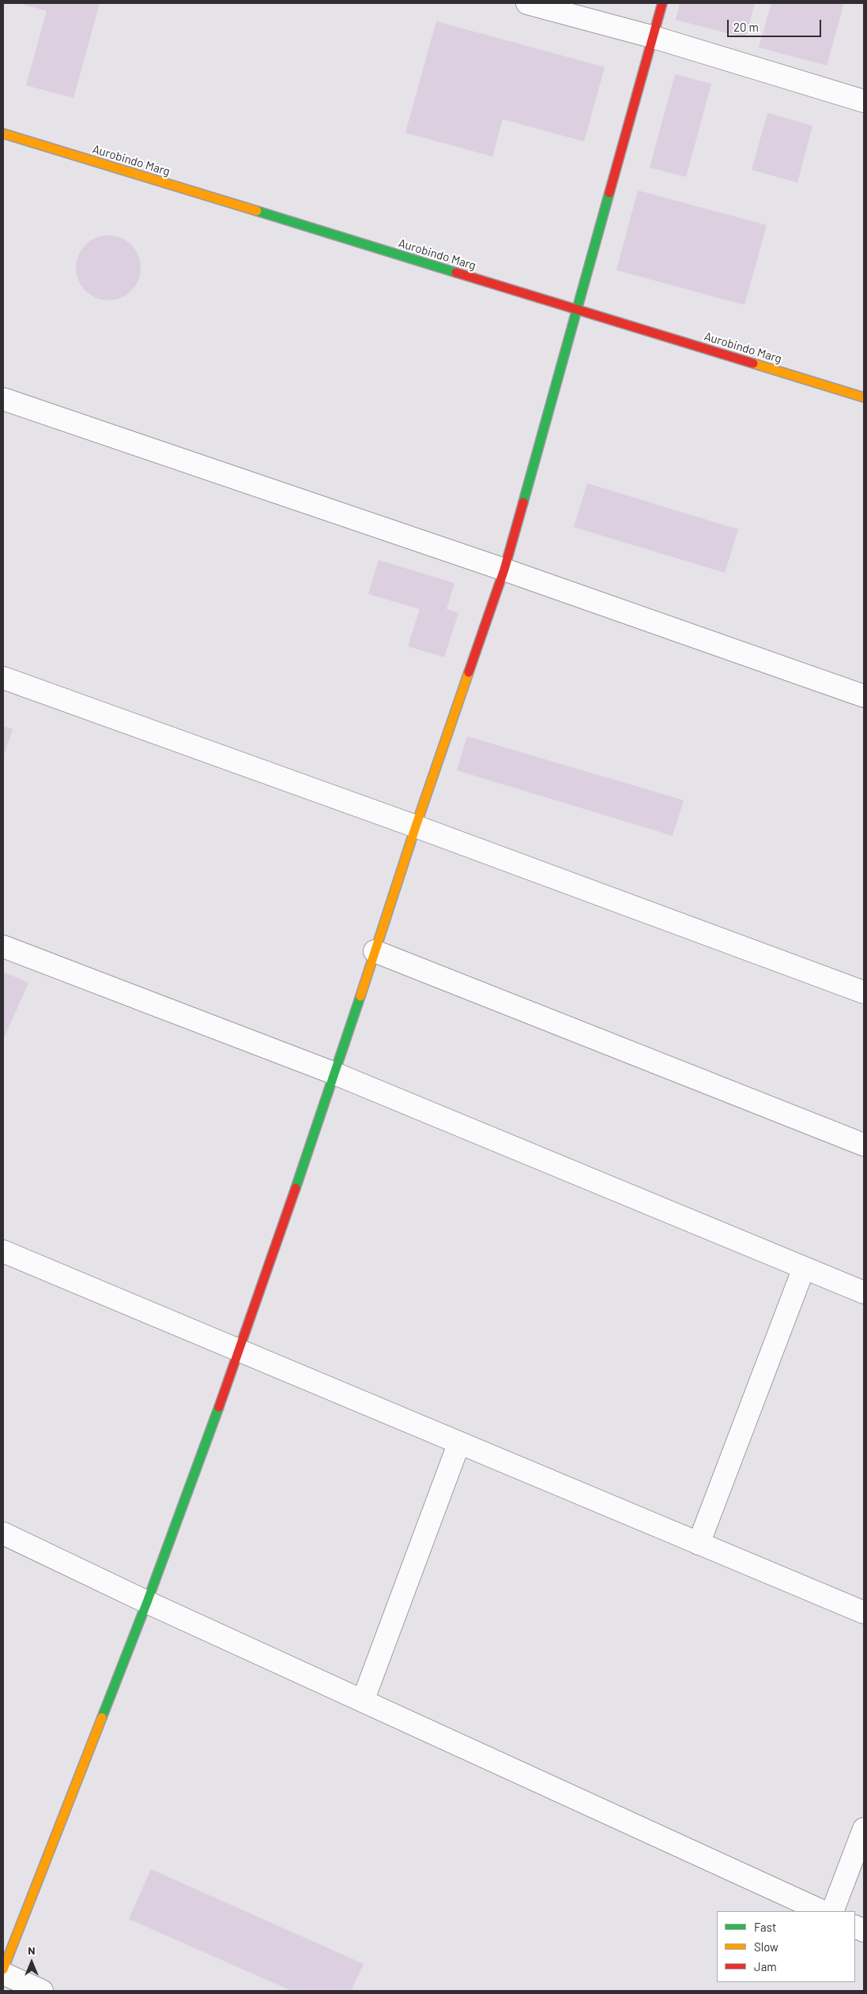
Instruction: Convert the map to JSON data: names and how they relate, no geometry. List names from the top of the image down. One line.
{"streets":{"street":["Aurobindo Marg"]},"legend":["Fast","Slow","Jam"],"scale_bar":"20 m","north":"top"}
